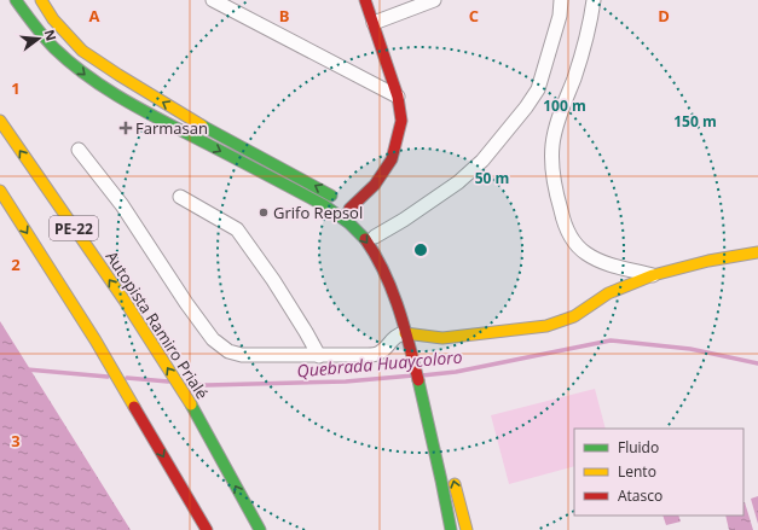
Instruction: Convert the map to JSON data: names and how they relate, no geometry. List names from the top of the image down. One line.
{"streets":{"main road":["PE-22","Autopista Ramiro Prialé"]},"water":["Quebrada Huaycoloro"],"places":{"health":["Farmasan"],"other":["Grifo Repsol"]},"legend":["Fluido","Lento","Atasco"],"north":"right","grid":{"columns":["A","B","C","D"],"rows":["1","2","3"]},"rings":["100 m","150 m","50 m"]}
